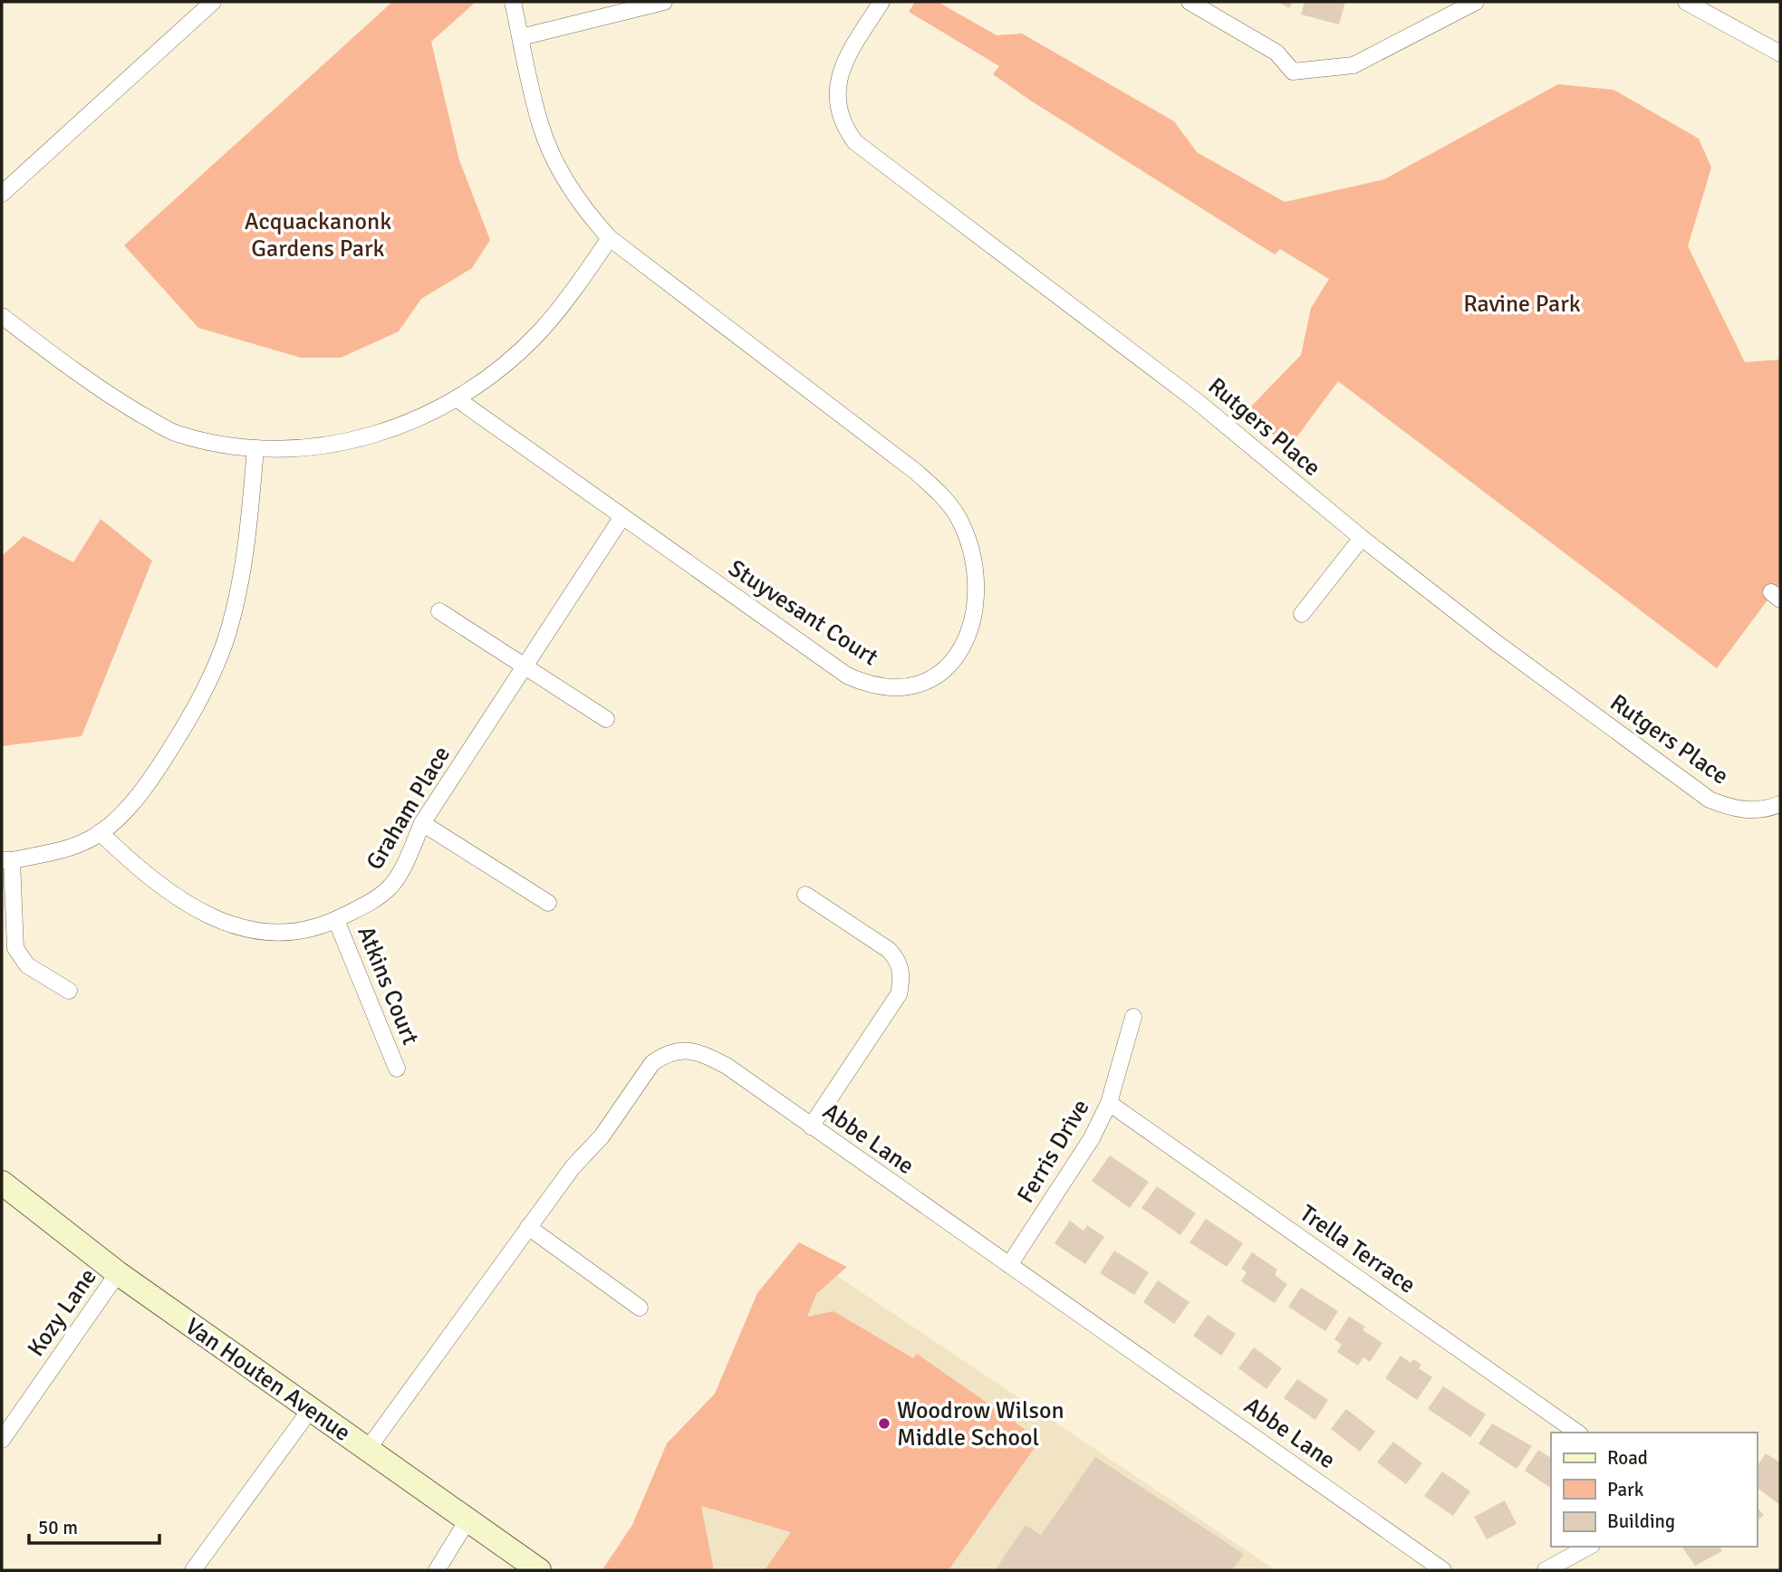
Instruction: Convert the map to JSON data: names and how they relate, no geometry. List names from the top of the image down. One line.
{"streets":{"main road":["Van Houten Avenue"],"street":["Rutgers Place","Stuyvesant Court","Graham Place","Atkins Court","Abbe Lane","Ferris Drive","Trella Terrace","Kozy Lane"]},"crossings":[["Stuyvesant Court","Graham Place"],["Graham Place","Atkins Court"],["Abbe Lane","Ferris Drive"],["Abbe Lane","Van Houten Avenue"],["Ferris Drive","Trella Terrace"],["Kozy Lane","Van Houten Avenue"]],"parks":["Acquackanonk Gardens Park","Ravine Park"],"places":["Woodrow Wilson Middle School"],"legend":["Road","Park","Building"],"scale_bar":"50 m"}
